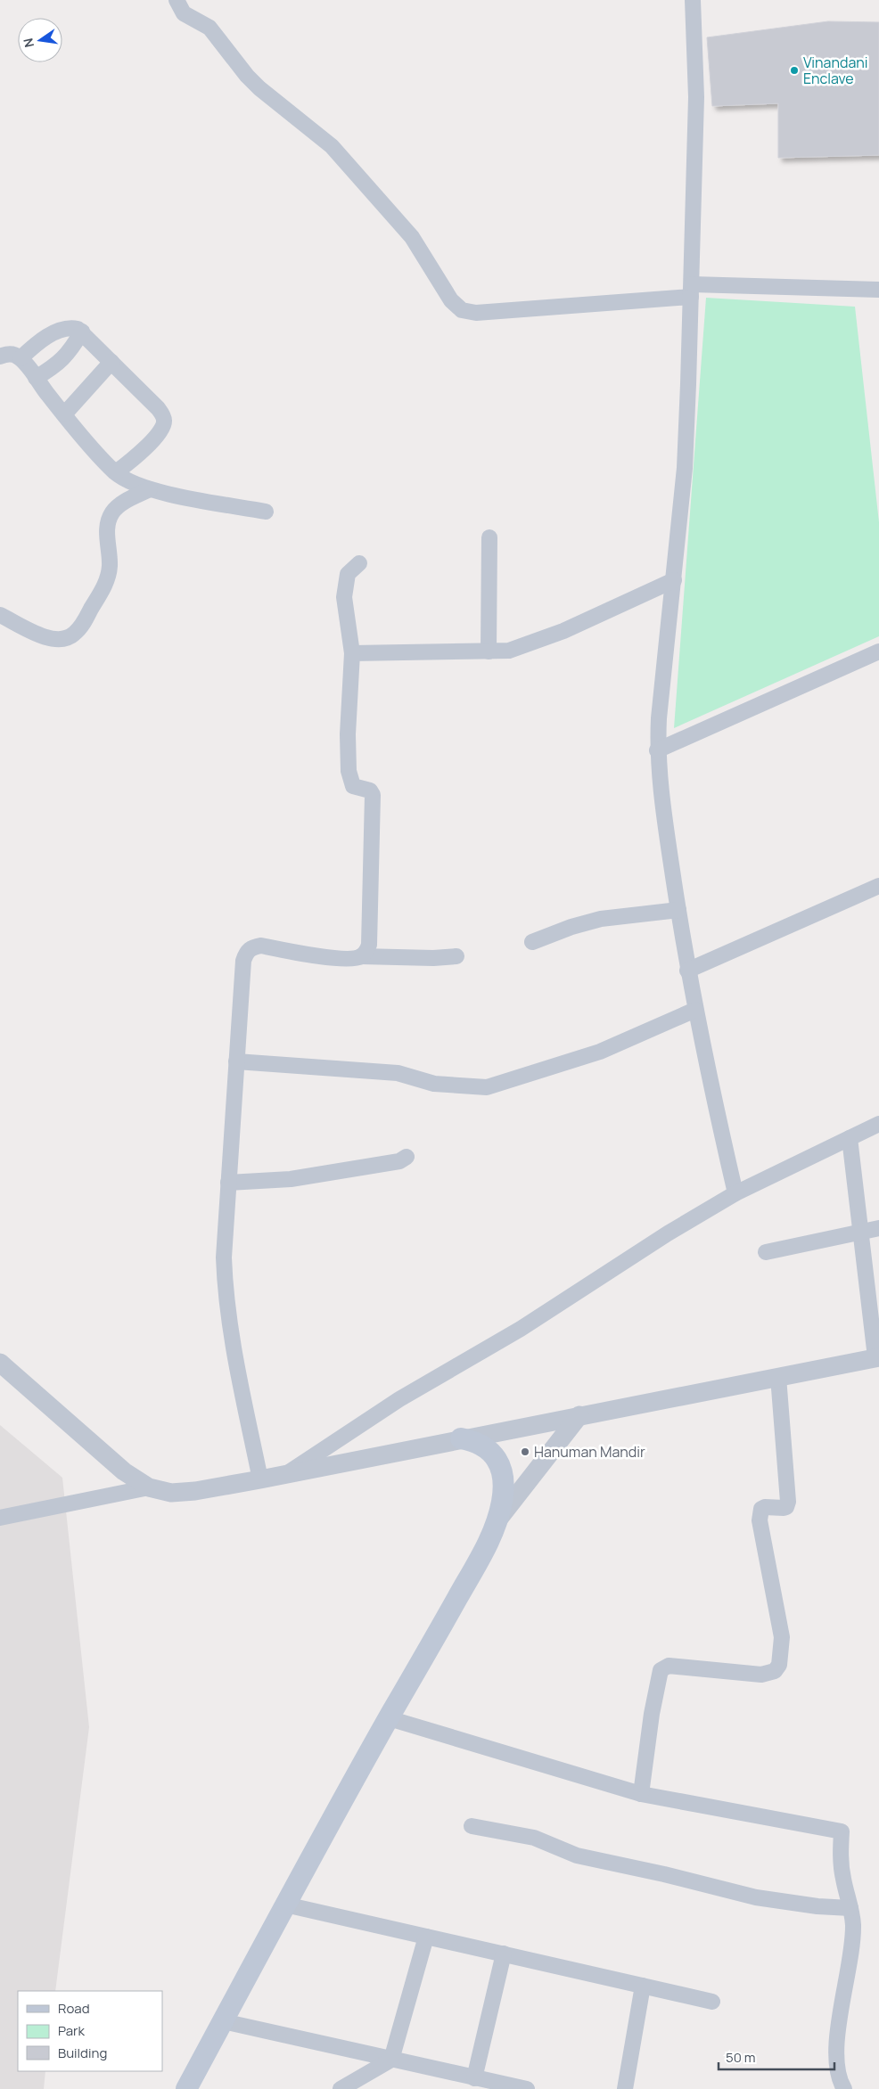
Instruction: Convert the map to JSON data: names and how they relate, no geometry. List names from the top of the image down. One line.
{"places":["Vinandani Enclave","Hanuman Mandir"],"legend":["Road","Park","Building"],"scale_bar":"50 m","north":"left"}
